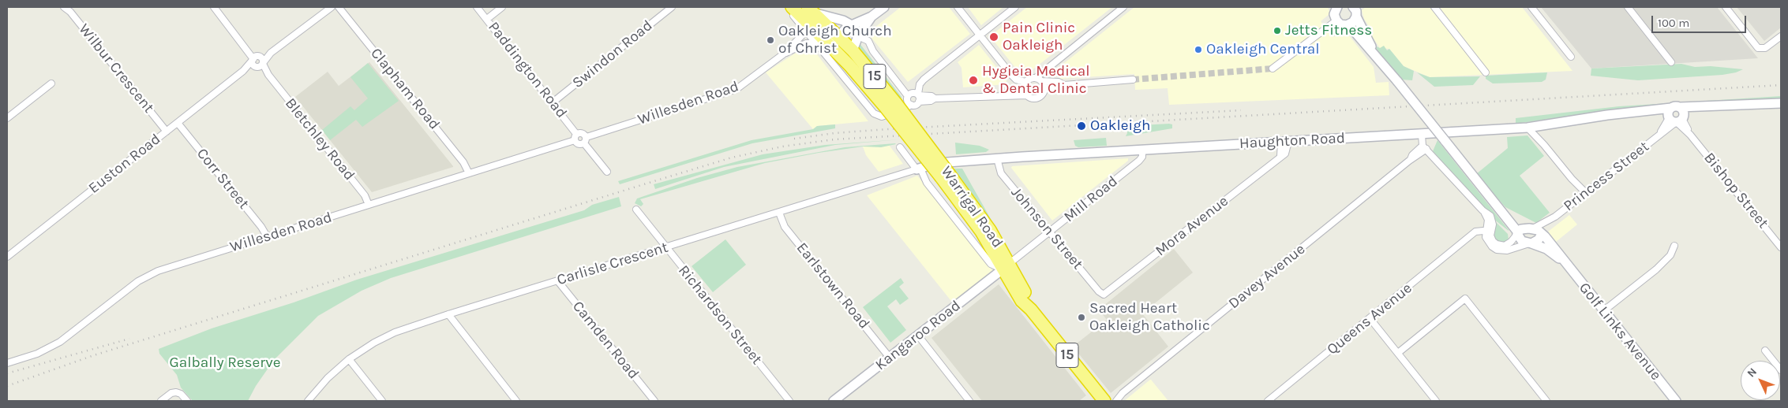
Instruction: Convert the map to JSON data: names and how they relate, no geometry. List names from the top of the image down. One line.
{"streets":{"highway":["15","Warrigal Road"],"street":["Swindon Road","Wilbur Crescent","Paddington Road","Clapham Road","Willesden Road","Bletchley Road","Haughton Road","Euston Road","Princess Street","Corr Street","Bishop Street","Mill Road","Mora Avenue","Johnson Street","Carlisle Crescent","Davey Avenue","Earlstown Road","Richardson Street","Queens Avenue","Golf Links Avenue","Kangaroo Road","Camden Road"]},"crossings":[["Swindon Road","Paddington Road"],["Wilbur Crescent","Euston Road"],["Paddington Road","Willesden Road"],["Clapham Road","Willesden Road"],["Willesden Road","Bletchley Road"],["Willesden Road","Corr Street"],["Willesden Road","Warrigal Road"],["Bletchley Road","Euston Road"],["Haughton Road","Princess Street"],["Haughton Road","Bishop Street"],["Haughton Road","Mill Road"],["Haughton Road","Mora Avenue"],["Haughton Road","Johnson Street"],["Haughton Road","Carlisle Crescent"],["Euston Road","Corr Street"],["Princess Street","Bishop Street"],["Princess Street","Golf Links Avenue"],["Mill Road","Warrigal Road"],["Mill Road","Johnson Street"],["Mill Road","Kangaroo Road"],["Warrigal Road","Carlisle Crescent"],["Warrigal Road","Kangaroo Road"],["Mora Avenue","Johnson Street"],["Carlisle Crescent","Earlstown Road"],["Carlisle Crescent","Richardson Street"],["Carlisle Crescent","Camden Road"],["Earlstown Road","Kangaroo Road"]],"parks":["Galbally Reserve"],"places":["Jetts Fitness","Pain Clinic Oakleigh","Oakleigh Church of Christ","Oakleigh Central","Hygieia Medical & Dental Clinic","Oakleigh","Sacred Heart Oakleigh Catholic"],"scale_bar":"100 m","north":"top left"}
